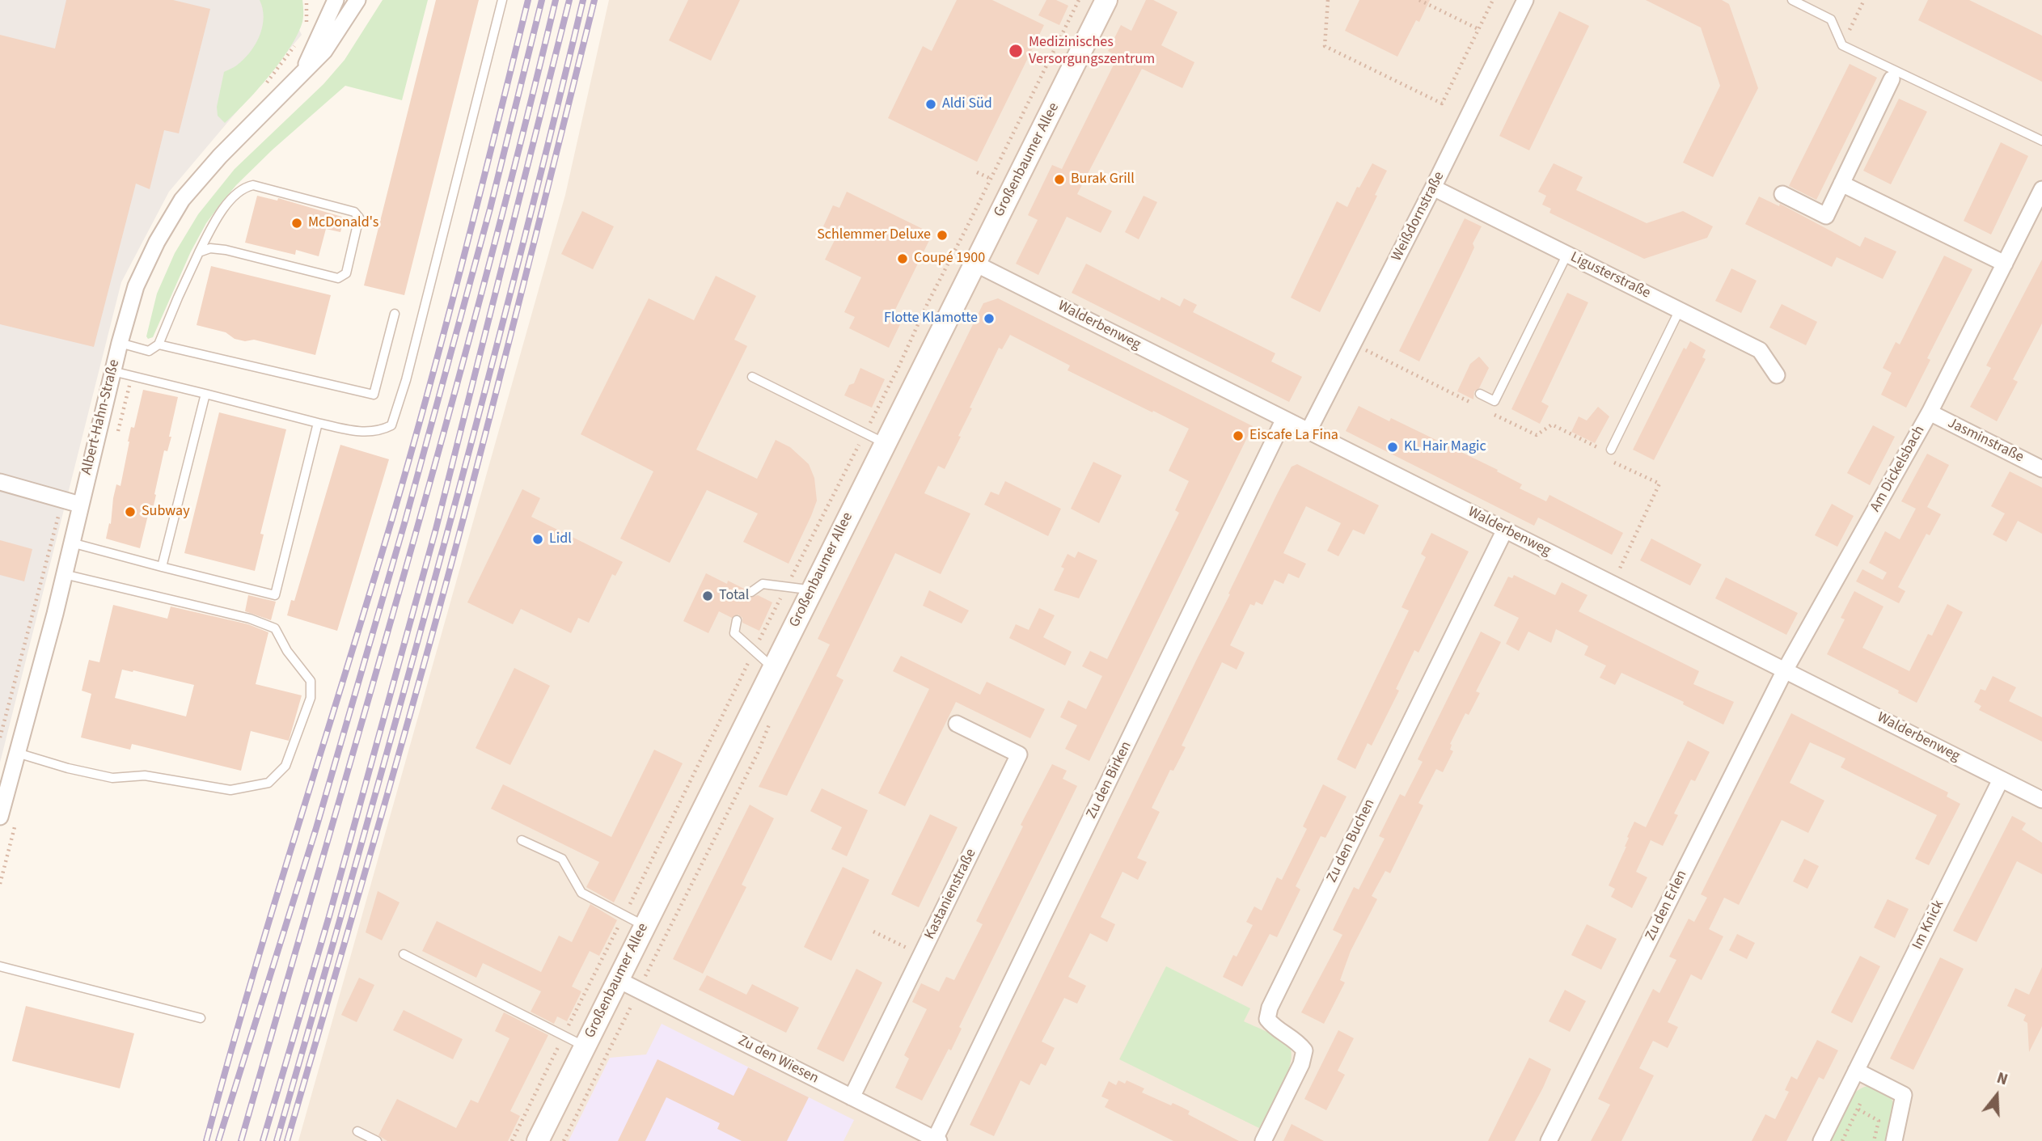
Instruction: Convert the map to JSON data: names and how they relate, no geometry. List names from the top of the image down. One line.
{"streets":{"main road":["Großenbaumer Allee"],"street":["Weißdornstraße","Ligusterstraße","Walderbenweg","Albert-Hahn-Straße","Jasminstraße","Am Dickelsbach","Zu den Birken","Zu den Buchen","Kastanienstraße","Zu den Erlen","Im Knick","Zu den Wiesen"]},"crossings":[["Großenbaumer Allee","Walderbenweg"],["Großenbaumer Allee","Zu den Wiesen"],["Weißdornstraße","Ligusterstraße"],["Weißdornstraße","Walderbenweg"],["Walderbenweg","Am Dickelsbach"],["Walderbenweg","Zu den Birken"],["Walderbenweg","Zu den Buchen"],["Walderbenweg","Zu den Erlen"],["Walderbenweg","Im Knick"],["Jasminstraße","Am Dickelsbach"],["Am Dickelsbach","Zu den Erlen"],["Zu den Birken","Zu den Wiesen"],["Kastanienstraße","Zu den Wiesen"]],"places":["Medizinisches Versorgungszentrum","Aldi Süd","Burak Grill","McDonald's","Schlemmer Deluxe","Coupé 1900","Flotte Klamotte","Eiscafe La Fina","KL Hair Magic","Subway","Lidl","Total"],"north":"top"}
